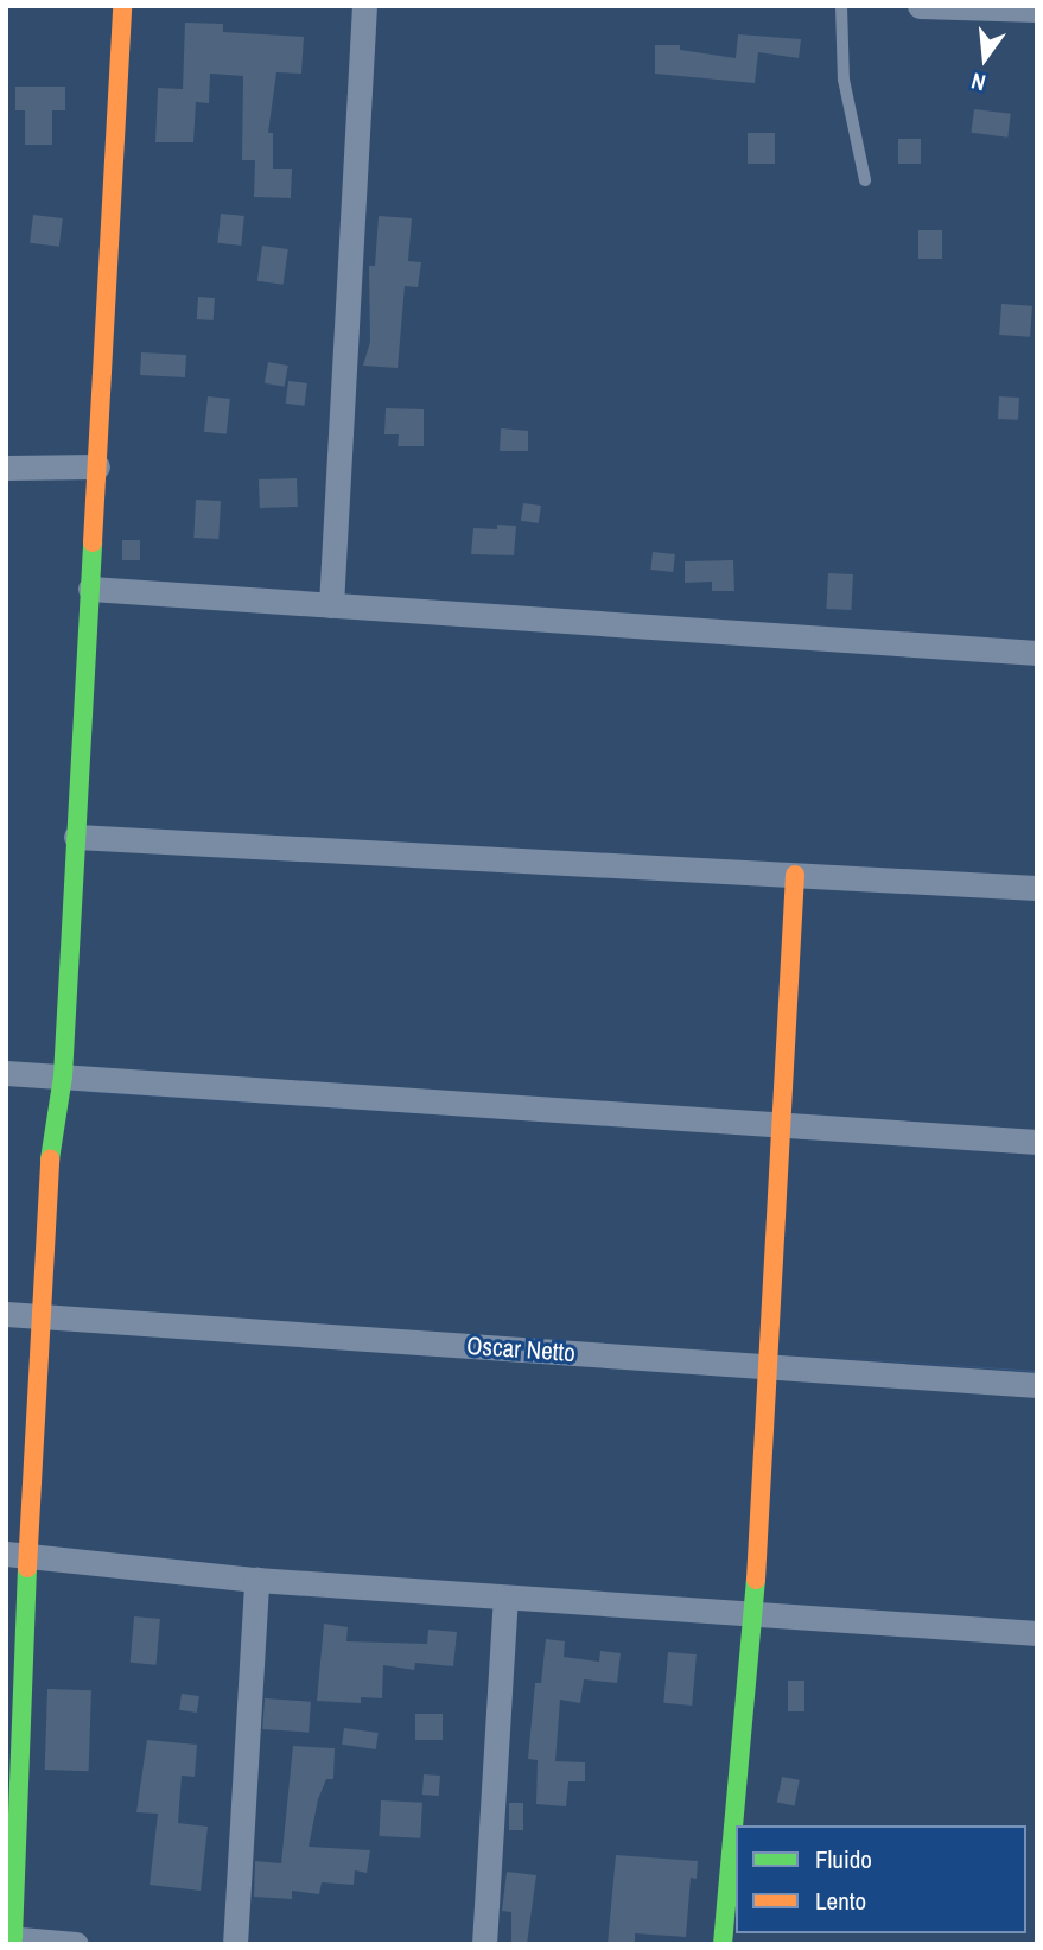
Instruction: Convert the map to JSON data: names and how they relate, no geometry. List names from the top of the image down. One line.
{"streets":{"street":["Oscar Netto"]},"legend":["Fluido","Lento"],"north":"bottom"}
